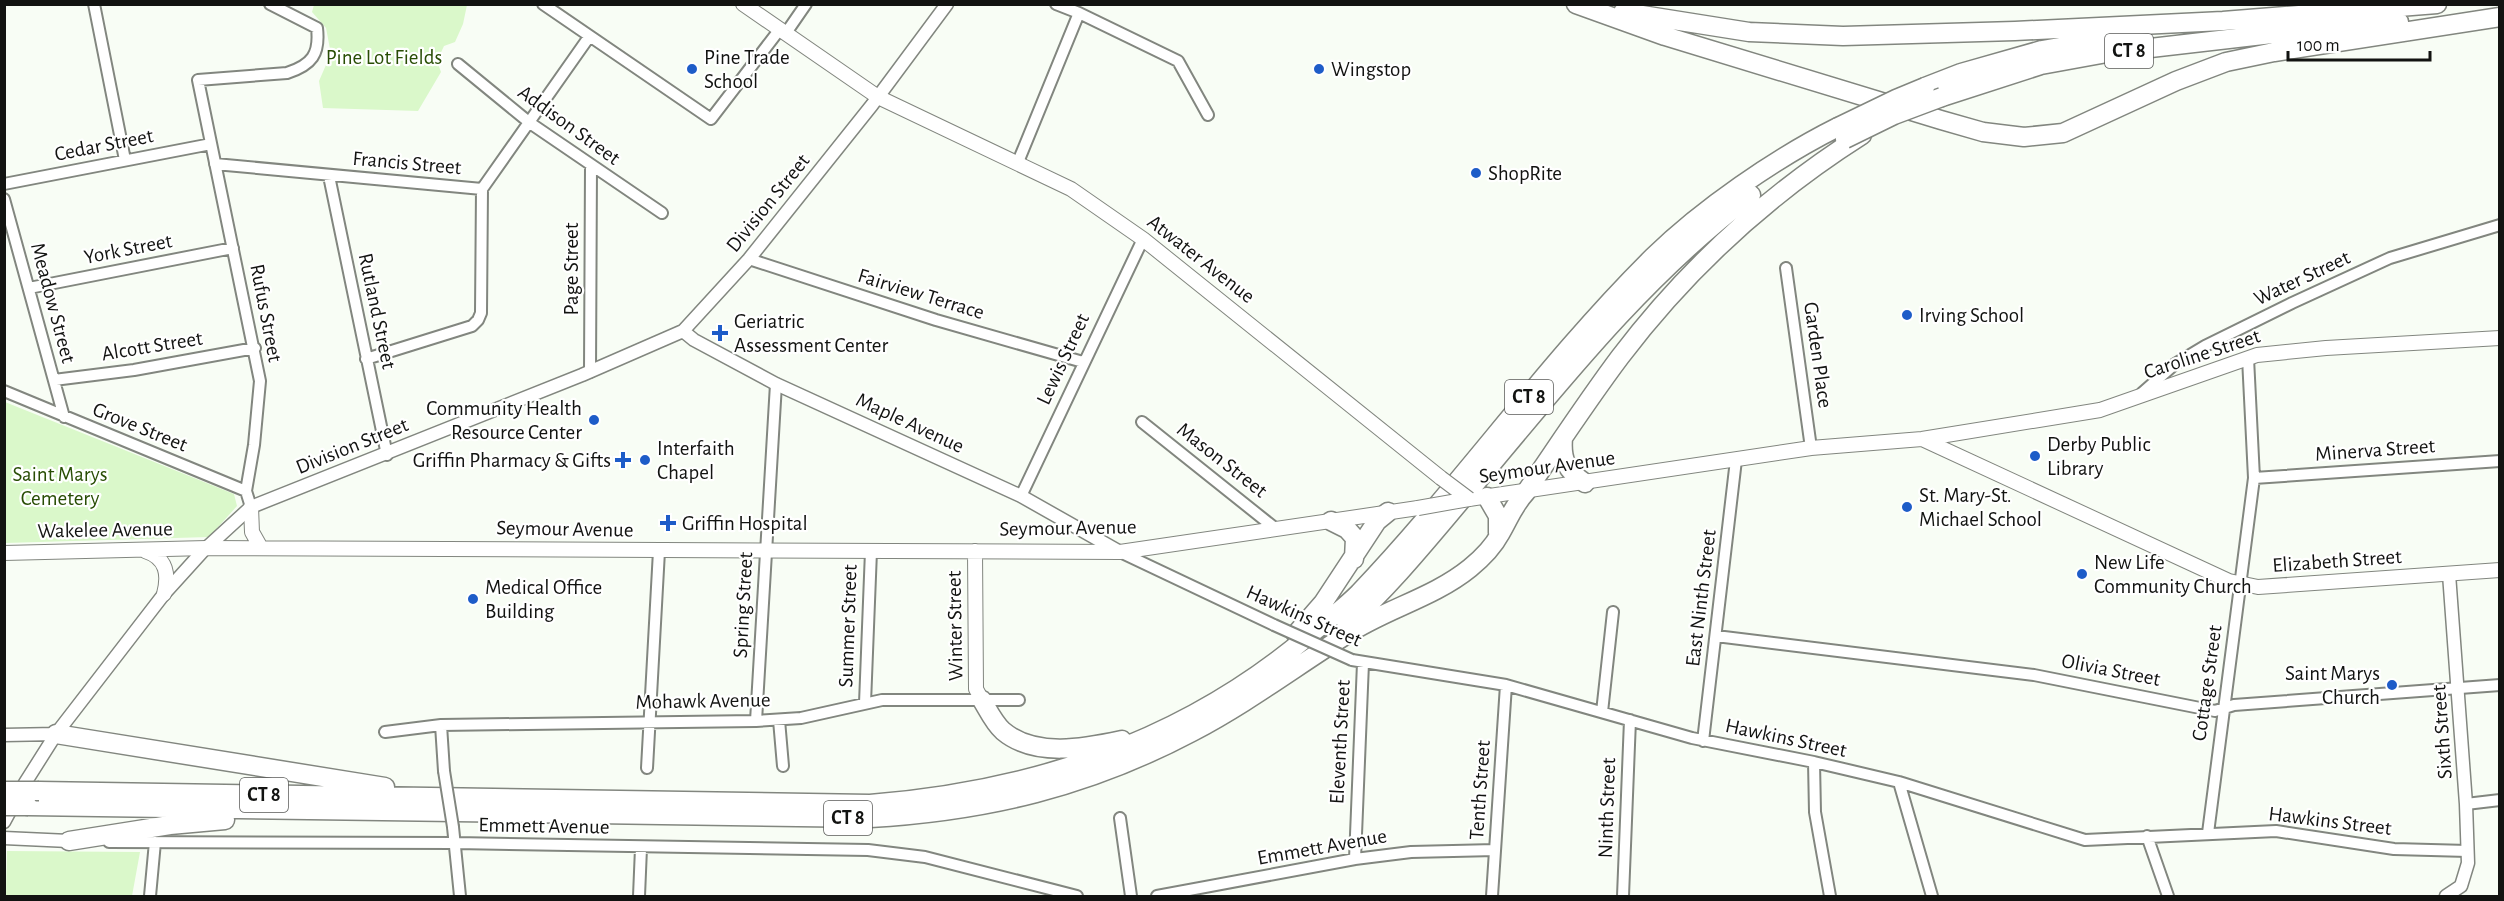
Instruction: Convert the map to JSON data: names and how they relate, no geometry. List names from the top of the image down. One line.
{"streets":{"highway":["CT 8"],"main road":["Atwater Avenue","Caroline Street","Seymour Avenue","Wakelee Avenue","Elizabeth Street","Winter Street"],"street":["Addison Street","Cedar Street","Francis Street","Division Street","York Street","Page Street","Water Street","Fairview Terrace","Meadow Street","Rutland Street","Rufus Street","Alcott Street","Garden Place","Lewis Street","Maple Avenue","Grove Street","Minerva Street","Mason Street","East Ninth Street","Spring Street","Hawkins Street","Summer Street","Olivia Street","Cottage Street","Mohawk Avenue","Sixth Street","Eleventh Street","Tenth Street","Ninth Street","Emmett Avenue"]},"crossings":[["Addison Street","Francis Street"],["Addison Street","Page Street"],["Cedar Street","Rufus Street"],["Francis Street","Rutland Street"],["Francis Street","Rufus Street"],["Division Street","Atwater Avenue"],["Division Street","Page Street"],["Division Street","Fairview Terrace"],["Division Street","Rutland Street"],["Division Street","Maple Avenue"],["Division Street","Seymour Avenue"],["Division Street","Wakelee Avenue"],["York Street","Meadow Street"],["York Street","Rufus Street"],["Atwater Avenue","Lewis Street"],["Atwater Avenue","Seymour Avenue"],["Water Street","Caroline Street"],["Fairview Terrace","Lewis Street"],["Meadow Street","Alcott Street"],["Meadow Street","Grove Street"],["Rufus Street","Alcott Street"],["Rufus Street","Grove Street"],["Caroline Street","Seymour Avenue"],["Caroline Street","Elizabeth Street"],["Caroline Street","Cottage Street"],["Garden Place","Seymour Avenue"],["Lewis Street","Maple Avenue"],["Maple Avenue","Seymour Avenue"],["Maple Avenue","Spring Street"],["Maple Avenue","Hawkins Street"],["Minerva Street","Cottage Street"],["Mason Street","Seymour Avenue"],["Seymour Avenue","Wakelee Avenue"],["Seymour Avenue","Elizabeth Street"],["Seymour Avenue","East Ninth Street"],["Seymour Avenue","Spring Street"],["Seymour Avenue","Hawkins Street"],["Seymour Avenue","Summer Street"],["Seymour Avenue","Winter Street"],["Elizabeth Street","Cottage Street"],["Elizabeth Street","Sixth Street"],["East Ninth Street","Hawkins Street"],["East Ninth Street","Olivia Street"],["Spring Street","Mohawk Avenue"],["Hawkins Street","Cottage Street"],["Hawkins Street","Sixth Street"],["Hawkins Street","Eleventh Street"],["Hawkins Street","Tenth Street"],["Hawkins Street","Ninth Street"],["Summer Street","Mohawk Avenue"],["Winter Street","Mohawk Avenue"],["Olivia Street","Cottage Street"],["Olivia Street","Sixth Street"],["Eleventh Street","Emmett Avenue"],["Tenth Street","Emmett Avenue"]],"parks":["Pine Lot Fields","Saint Marys Cemetery"],"places":{"other":["Pine Trade School","Wingstop","ShopRite","Irving School","Community Health Resource Center","Derby Public Library","Interfaith Chapel","St. Mary-St. Michael School","New Life Community Church","Medical Office Building","Saint Marys Church"],"health":["Geriatric Assessment Center","Griffin Pharmacy & Gifts","Griffin Hospital"]},"scale_bar":"100 m"}
